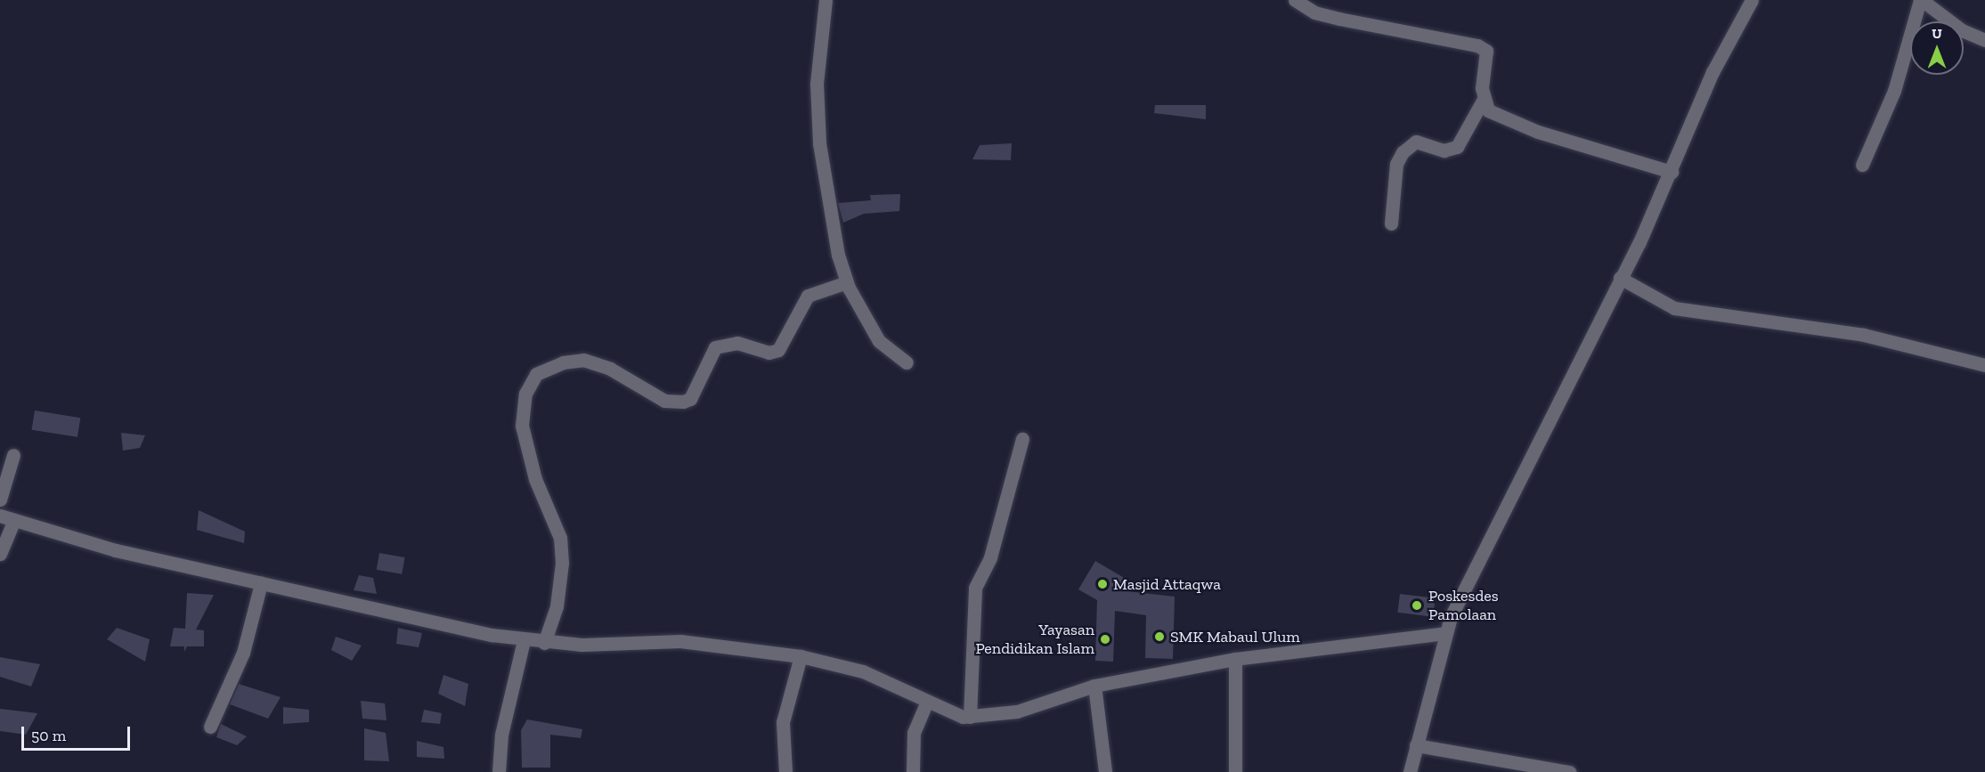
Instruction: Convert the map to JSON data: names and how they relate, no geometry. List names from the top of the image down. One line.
{"places":["Masjid Attaqwa","Poskesdes Pamolaan","SMK Mabaul Ulum","Yayasan Pendidikan Islam"],"scale_bar":"50 m","north":"top"}
